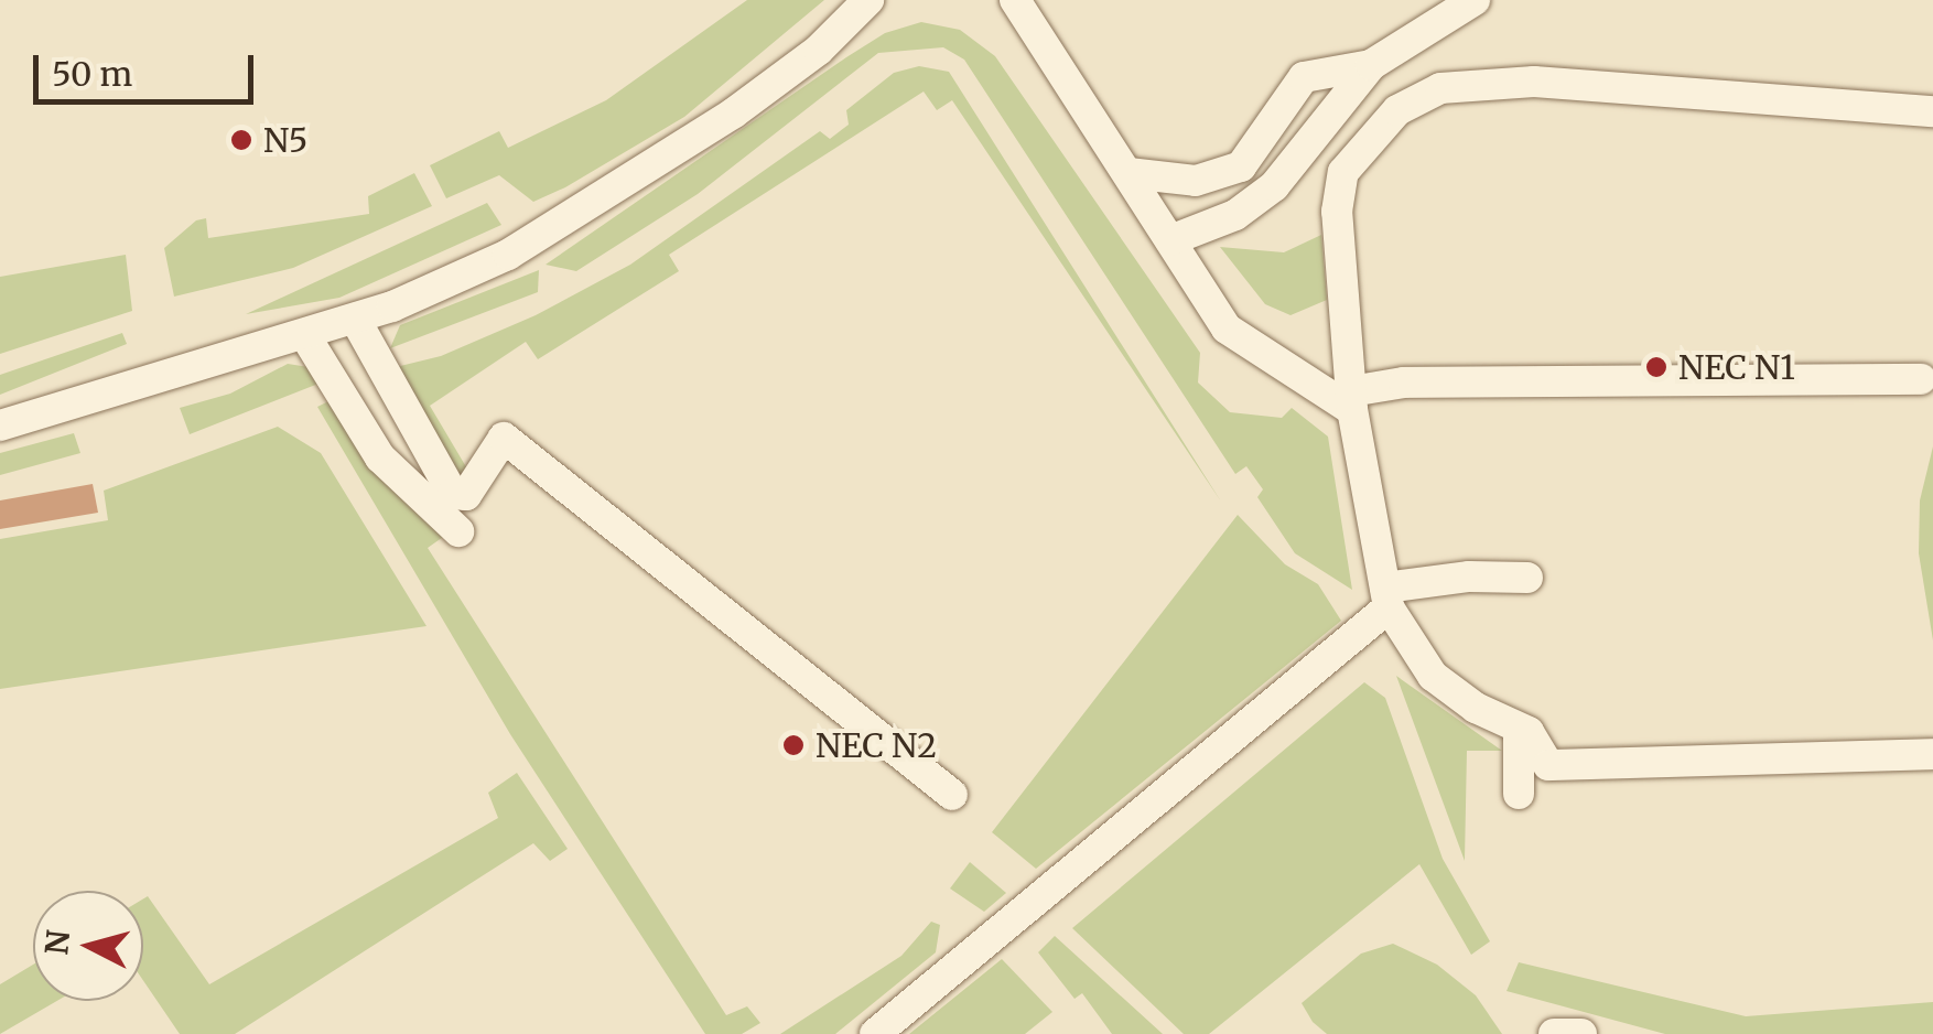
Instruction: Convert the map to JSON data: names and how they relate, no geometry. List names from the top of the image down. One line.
{"places":["N5","NEC N1","NEC N2"],"scale_bar":"50 m","north":"left"}
